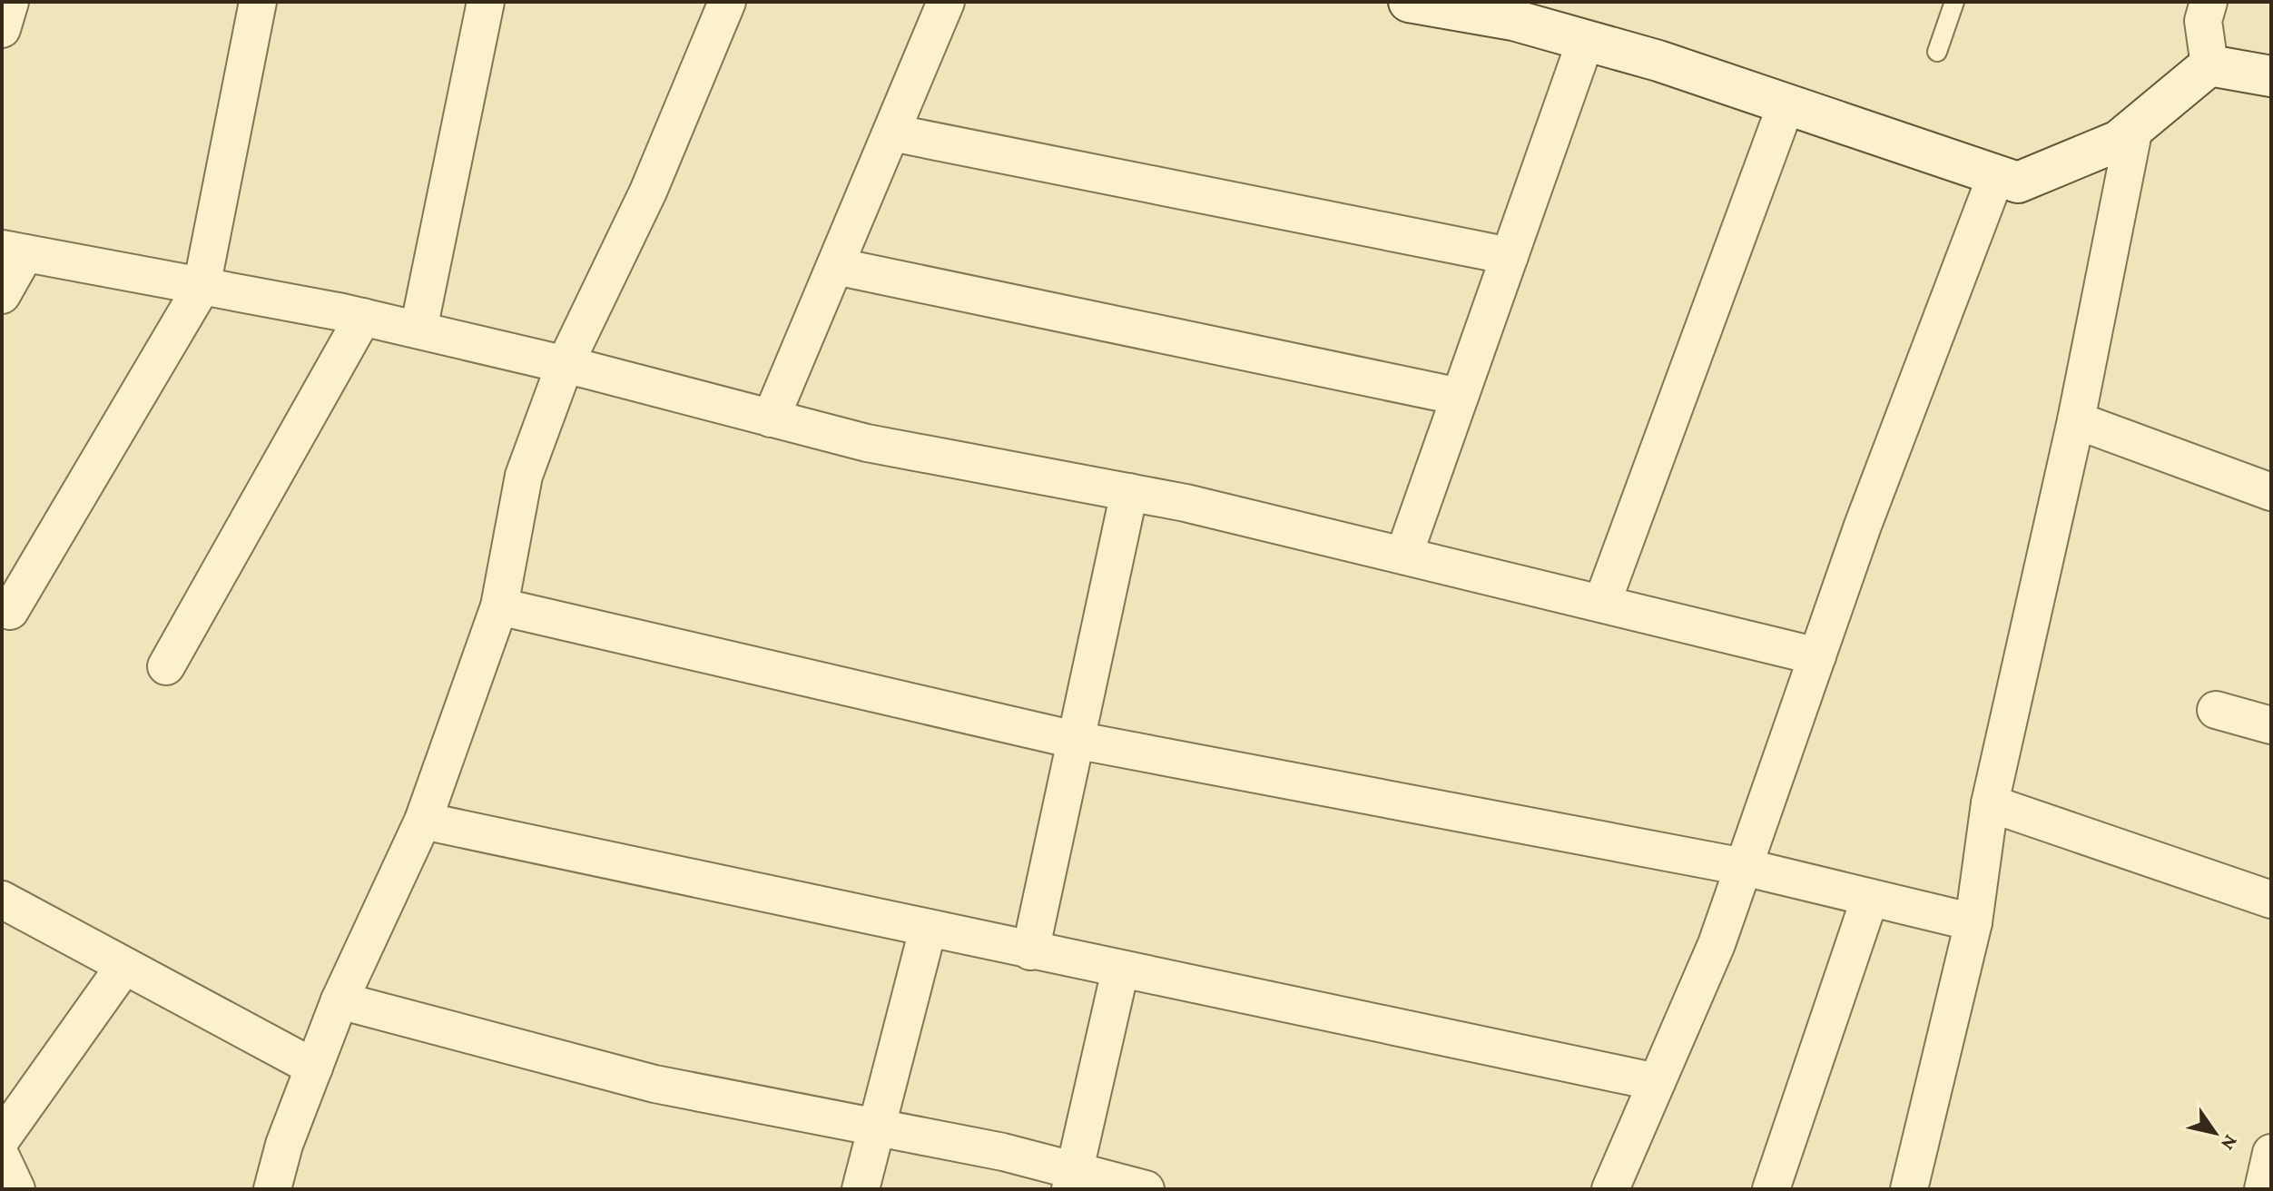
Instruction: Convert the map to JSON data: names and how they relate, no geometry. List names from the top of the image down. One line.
{"north":"bottom right"}
